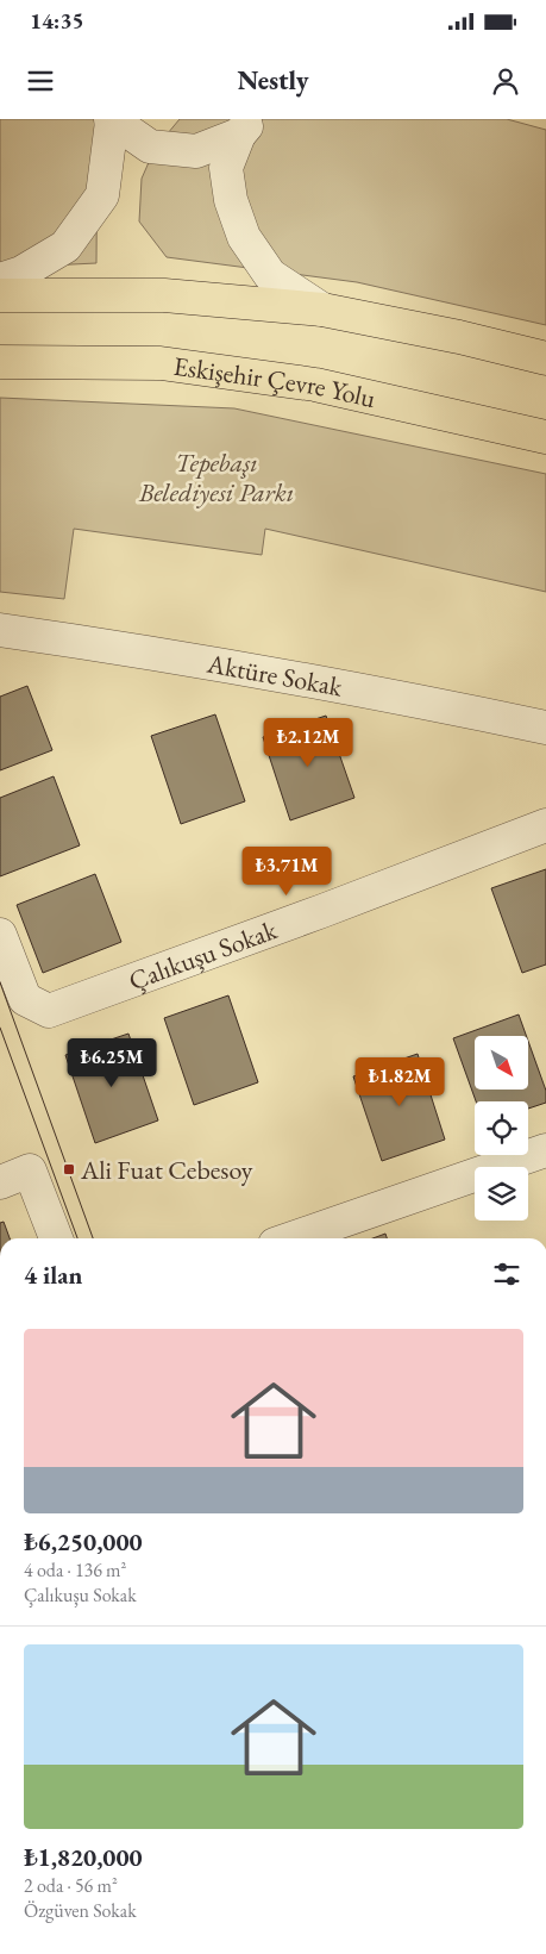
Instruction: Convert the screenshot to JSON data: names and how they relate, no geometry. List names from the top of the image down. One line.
{"streets":{"highway":["Eskişehir Çevre Yolu"],"street":["Aktüre Sokak","Çalıkuşu Sokak"]},"parks":["Tepebaşı Belediyesi Parkı"],"places":{"transit":["Ali Fuat Cebesoy"]},"north":"bottom right","page":{"status":"14:35","header":"Nestly","price":["₺2.12M","₺3.71M","₺6.25M","₺1.82M"],"heading":"4 ilan","list":[{"name":"₺6,250,000","note":"4 oda · 136 m² · Çalıkuşu Sokak"},{"name":"₺1,820,000","note":"2 oda · 56 m² · Özgüven Sokak"}]}}
